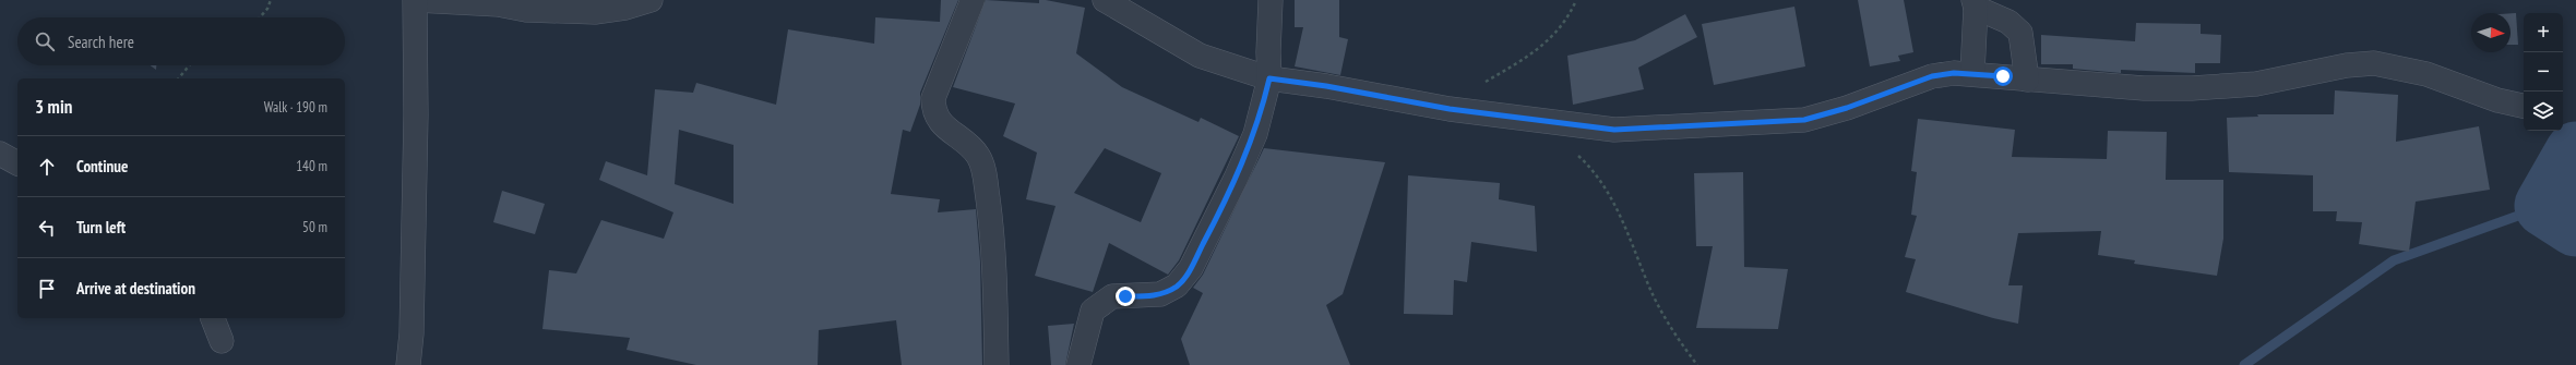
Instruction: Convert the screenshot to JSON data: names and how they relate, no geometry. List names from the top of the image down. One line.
{"north":"right","page":{"map_buttons":["+","−"],"search":"Search here","heading":["3 min","Walk · 190 m"],"list":[["Continue","140 m"],["Turn left","50 m"],"Arrive at destination"]}}
